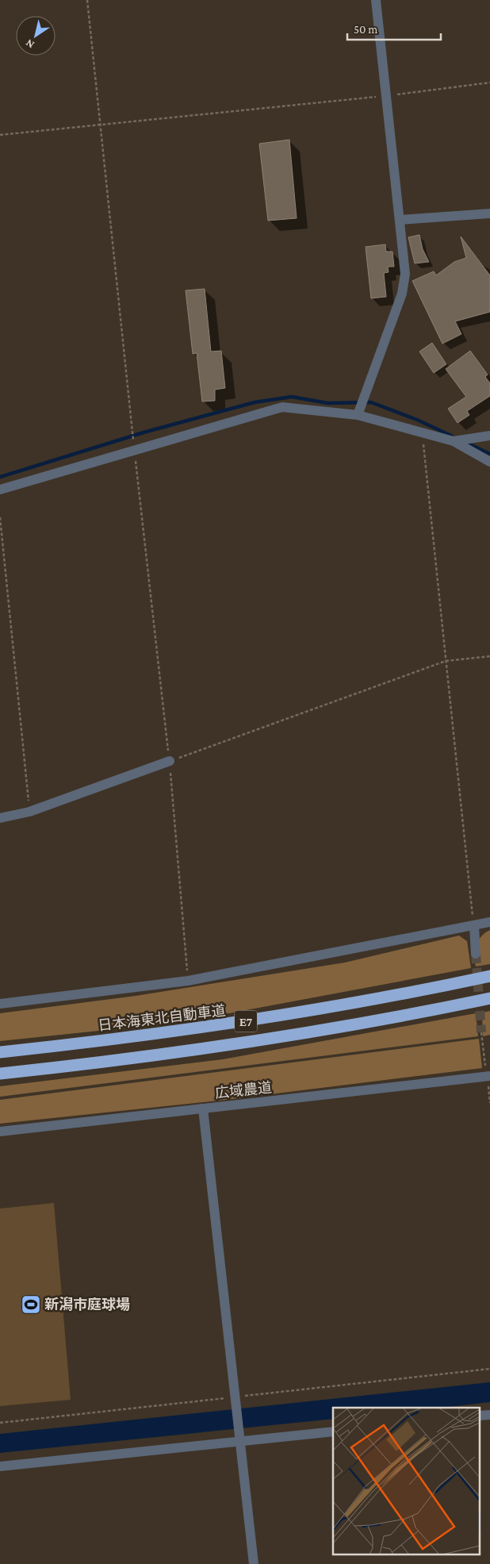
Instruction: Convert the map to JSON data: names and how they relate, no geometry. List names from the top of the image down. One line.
{"streets":{"highway":["日本海東北自動車道","E7"],"street":["広域農道"]},"places":{"sports":["新潟市庭球場"]},"scale_bar":"50 m","north":"bottom left"}
